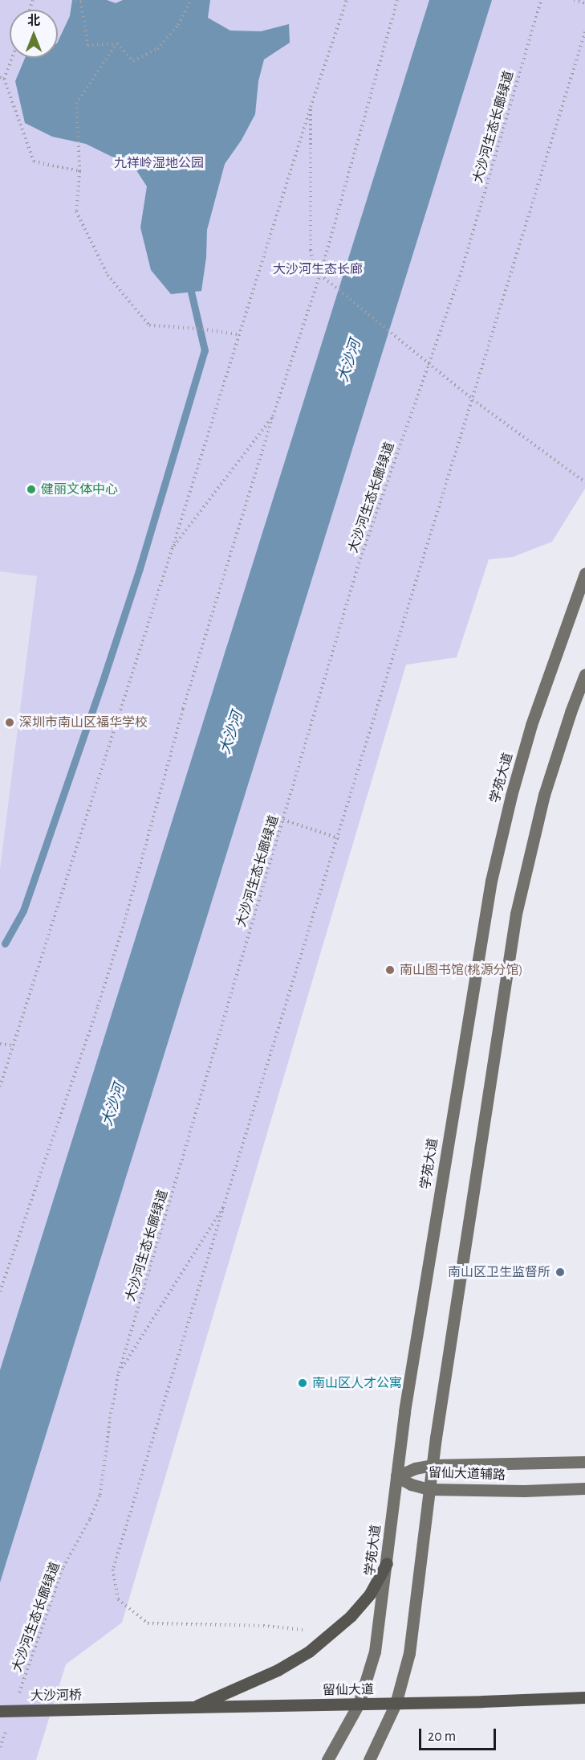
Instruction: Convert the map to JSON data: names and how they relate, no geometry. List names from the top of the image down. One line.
{"streets":{"main road":["留仙大道","大沙河桥"],"street":["学苑大道","留仙大道辅路"],"path":["大沙河生态长廊绿道"]},"crossings":[["学苑大道","留仙大道辅路"],["学苑大道","留仙大道"],["留仙大道","大沙河桥"]],"water":["大沙河"],"parks":["九祥岭湿地公园","大沙河生态长廊"],"places":["健丽文体中心","深圳市南山区福华学校","南山图书馆(桃源分馆)","南山区卫生监督所","南山区人才公寓"],"scale_bar":"20 m","north":"top"}
